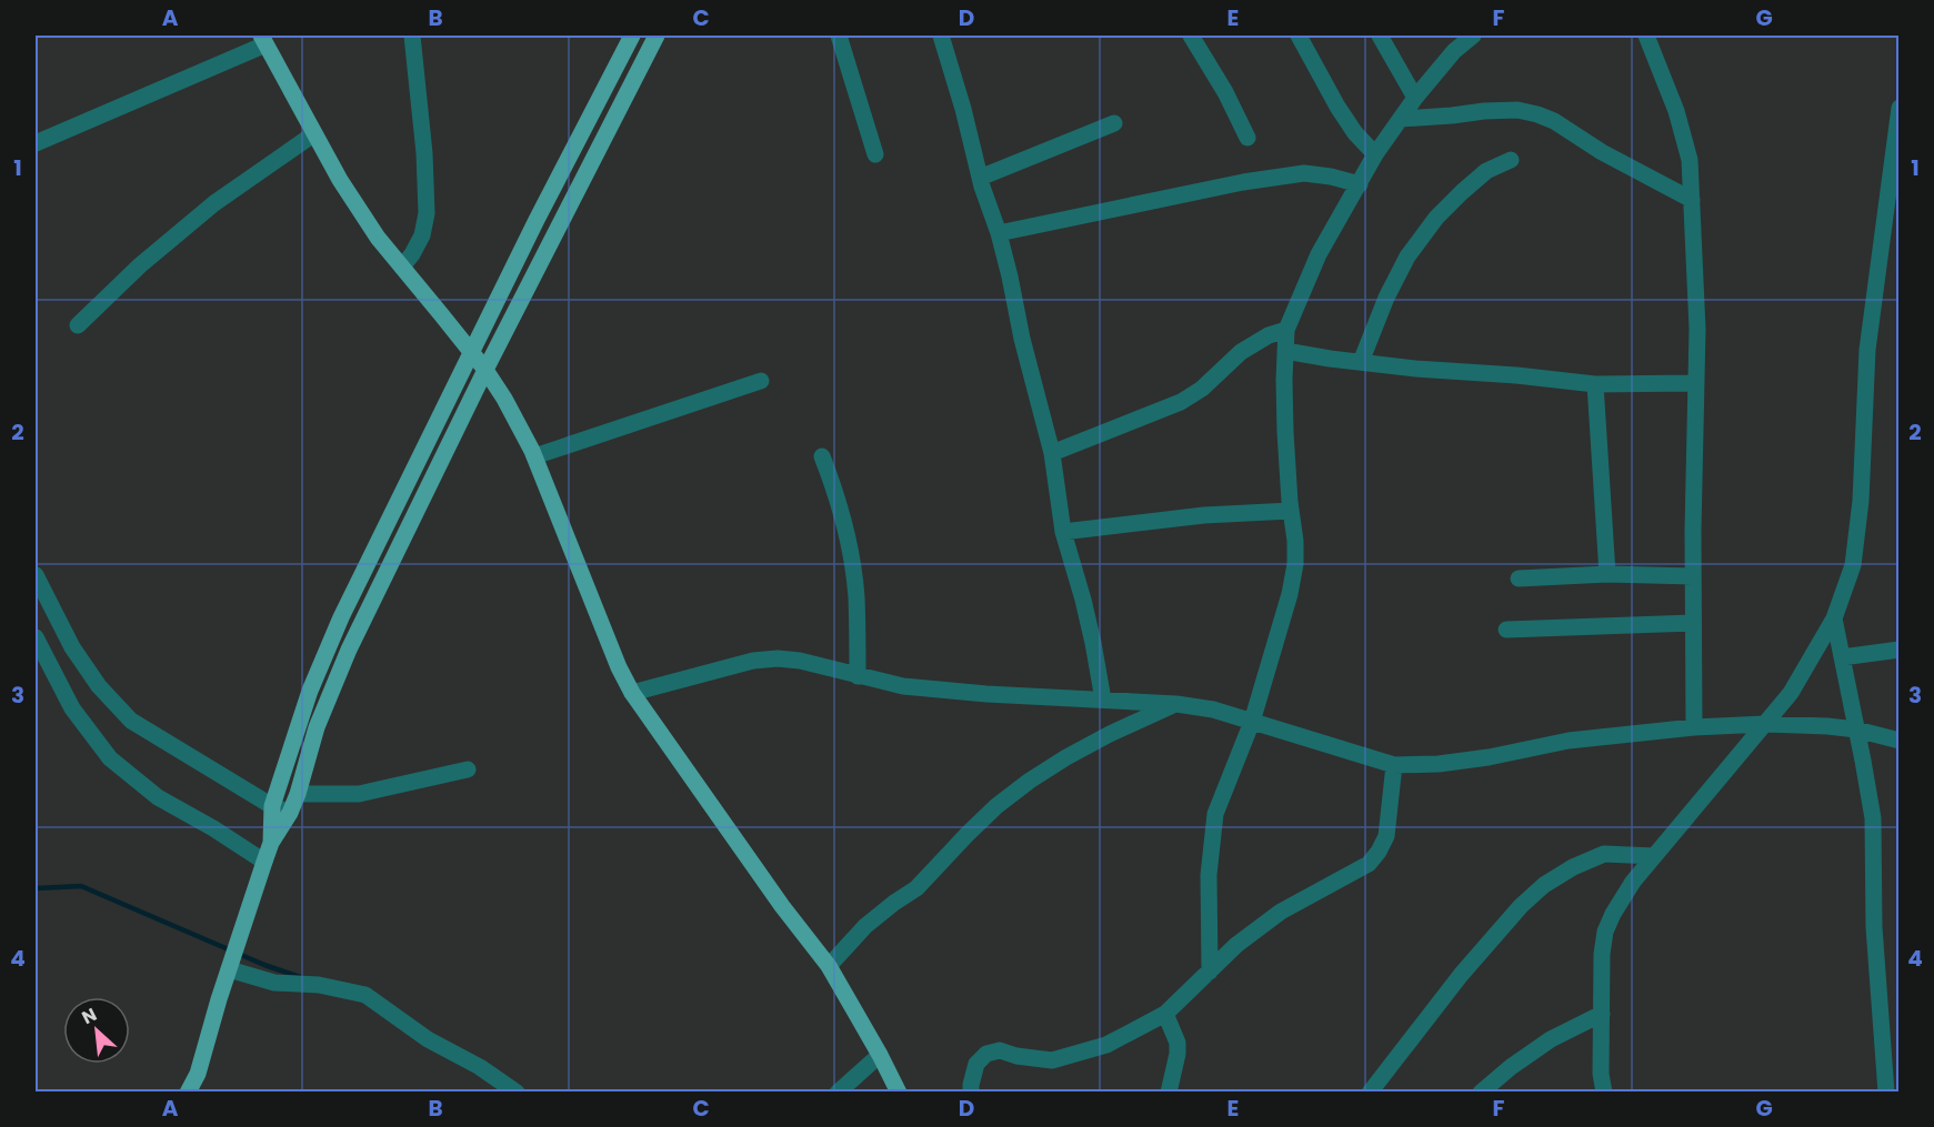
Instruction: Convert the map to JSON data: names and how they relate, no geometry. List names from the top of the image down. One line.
{"north":"top left","grid":{"columns":["A","B","C","D","E","F","G"],"rows":["1","2","3","4"]}}
